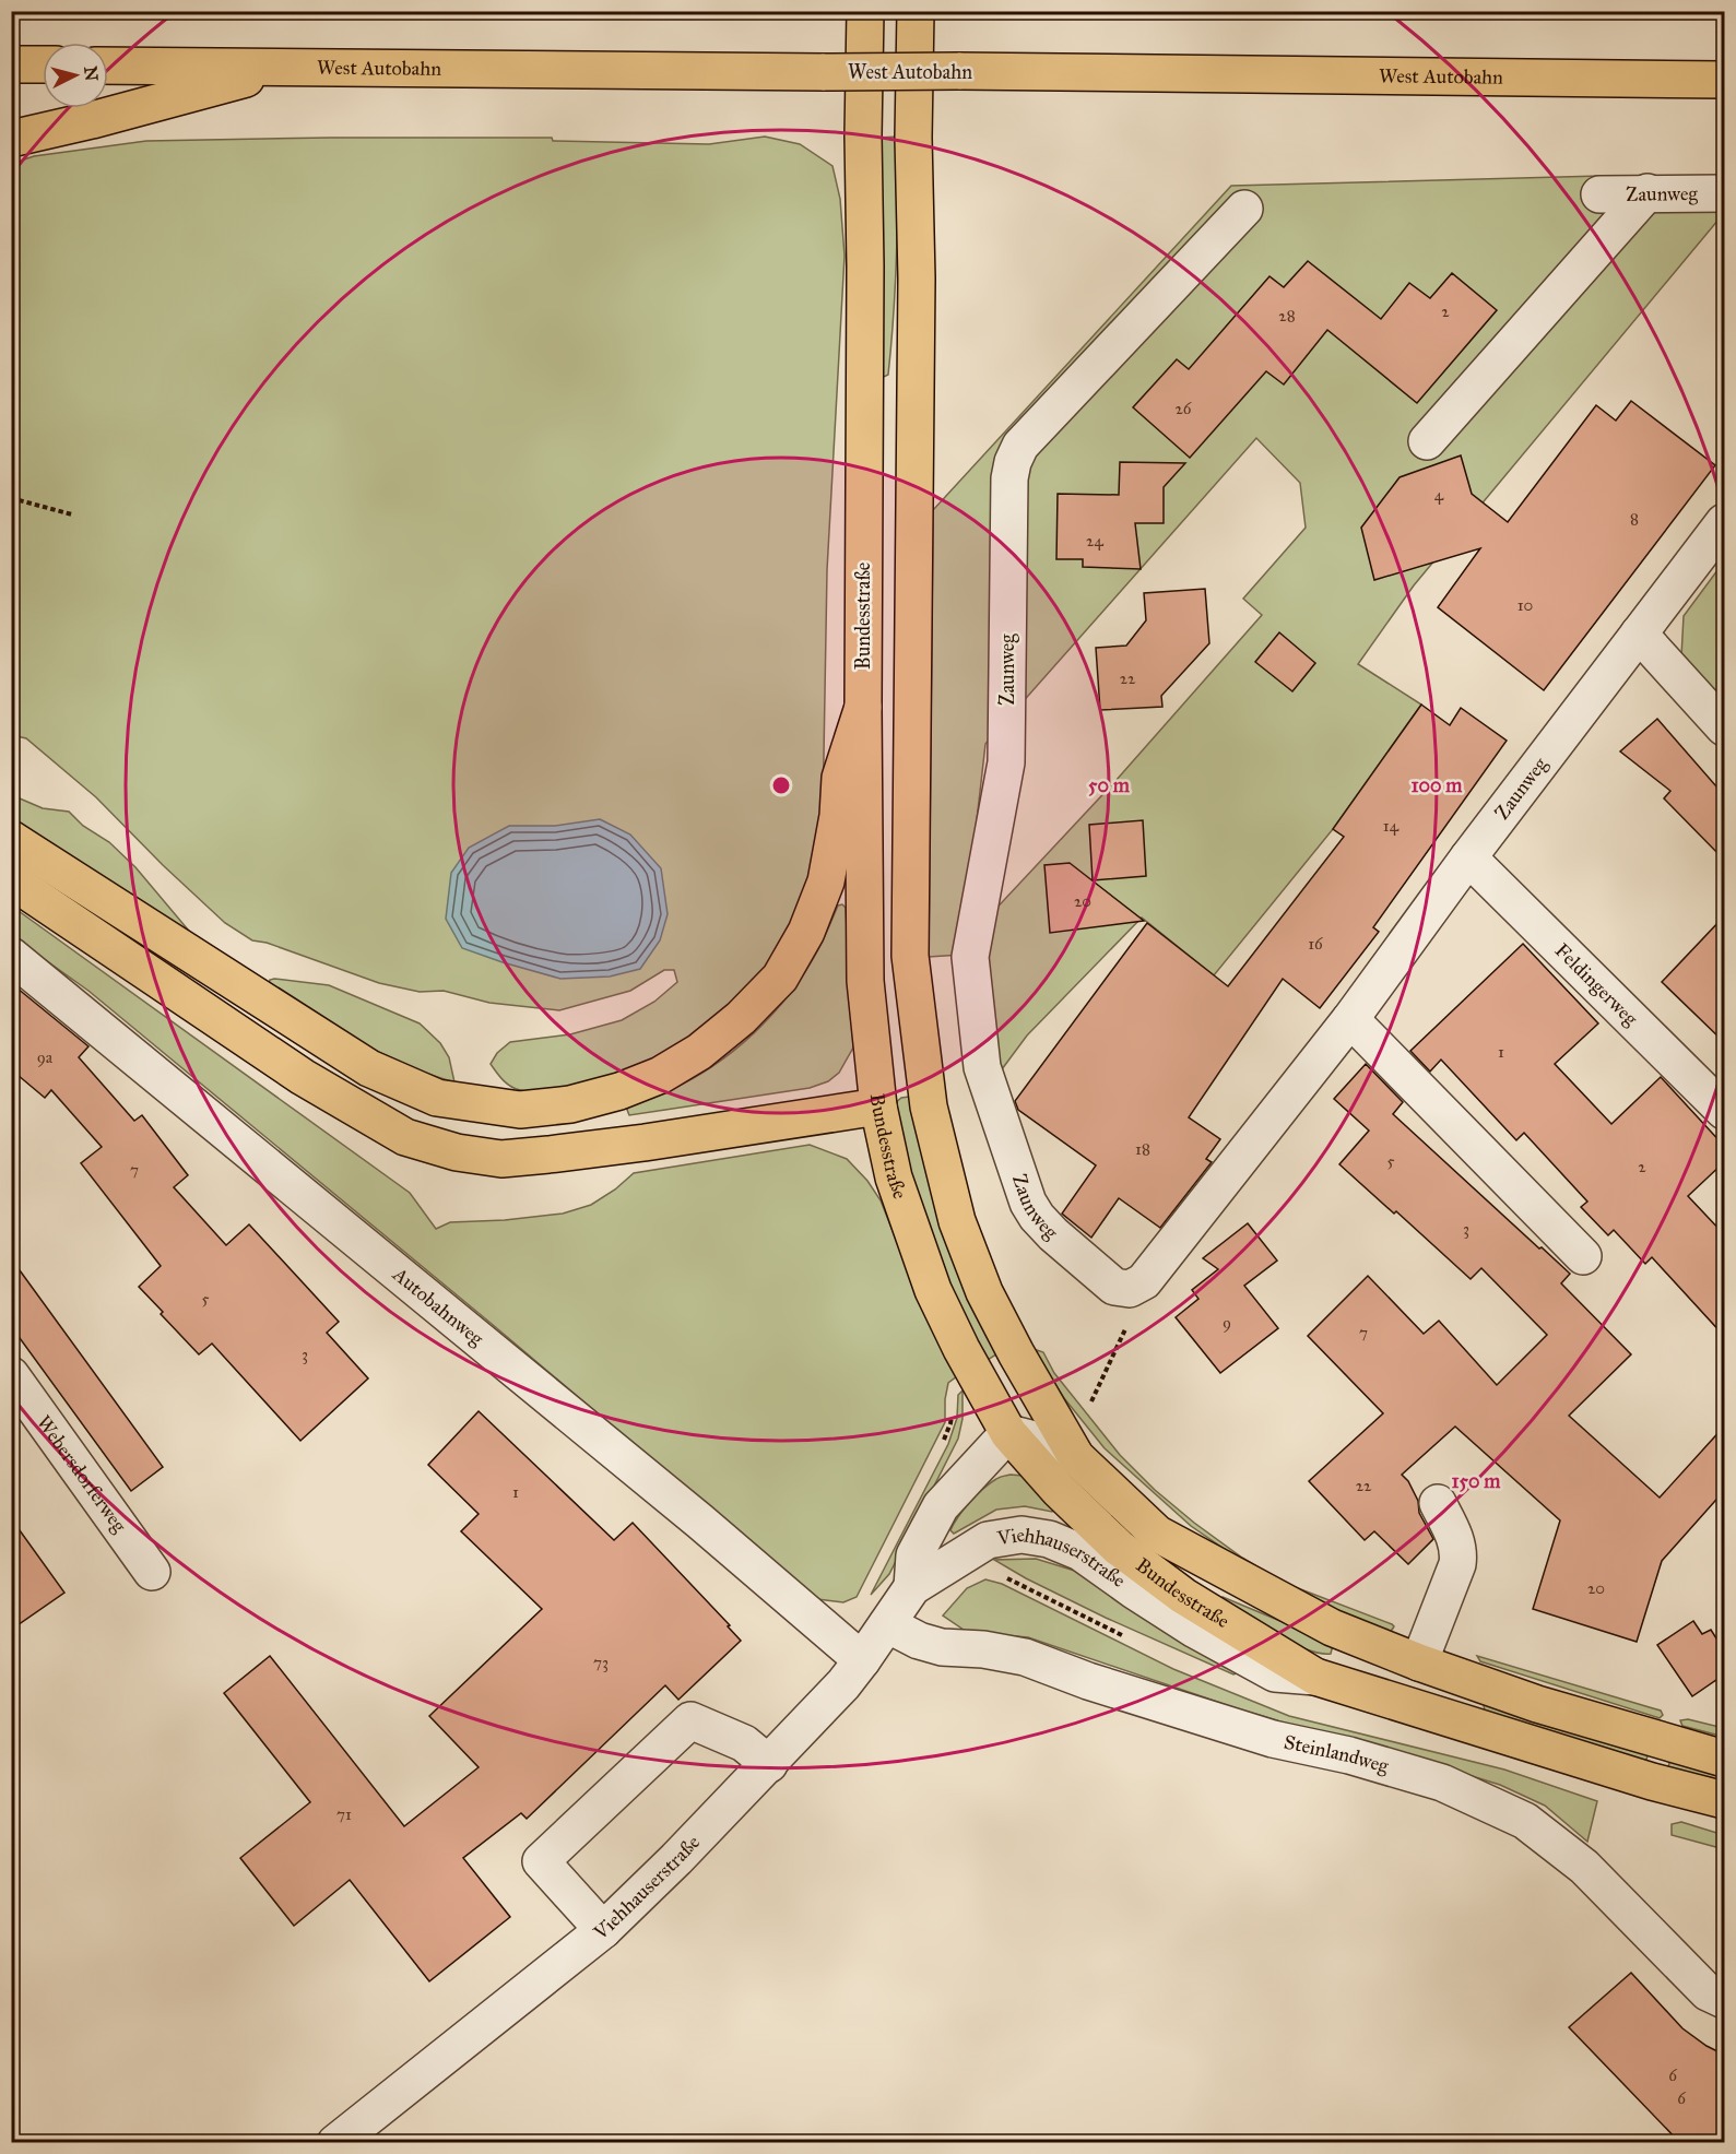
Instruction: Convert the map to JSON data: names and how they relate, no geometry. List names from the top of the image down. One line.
{"streets":{"main road":["West Autobahn","Bundesstraße"],"street":["Zaunweg","Feldingerweg","Autobahnweg","Webersdorferweg","Viehhauserstraße","Steinlandweg"]},"crossings":[["Zaunweg","Feldingerweg"],["Bundesstraße","Viehhauserstraße"],["Autobahnweg","Viehhauserstraße"],["Viehhauserstraße","Steinlandweg"]],"house_numbers":["2","28","26","4","8","24","10","22","14","20","16","1","9a","18","5","2","7","3","5","9","7","3","22","1","20","73","71","6","6"],"north":"right","rings":["50 m","100 m","150 m"]}
